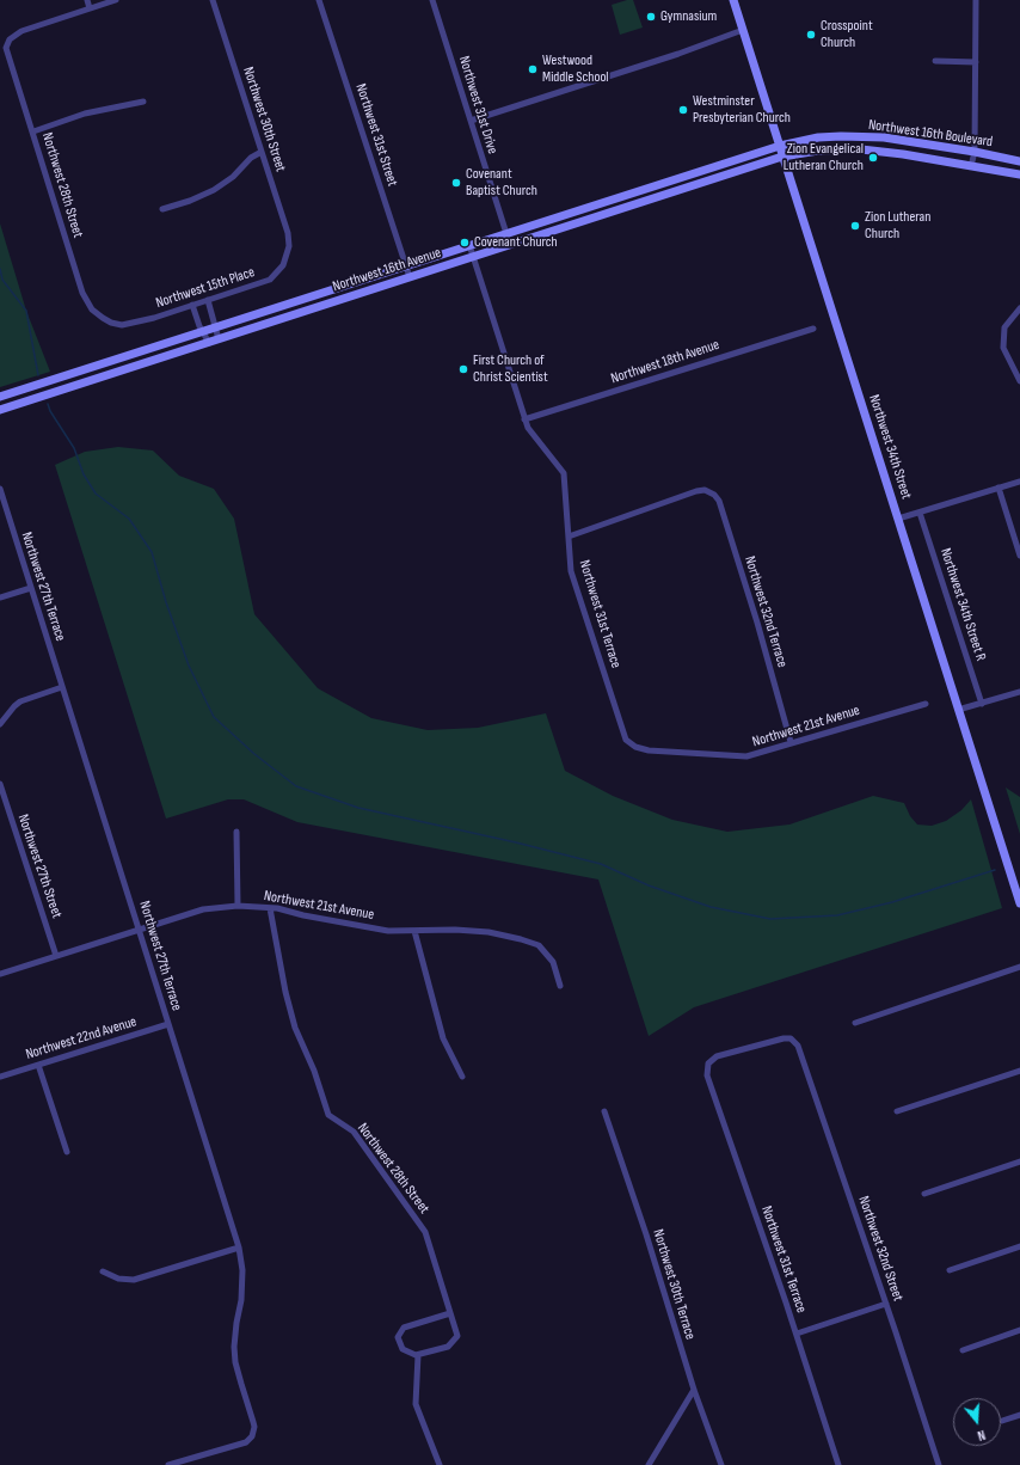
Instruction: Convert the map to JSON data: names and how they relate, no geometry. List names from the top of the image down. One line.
{"streets":{"main road":["Northwest 16th Boulevard","Northwest 16th Avenue","Northwest 34th Street"],"street":["Northwest 31st Drive","Northwest 30th Street","Northwest 31st Street","Northwest 28th Street","Northwest 15th Place","Northwest 18th Avenue","Northwest 27th Terrace","Northwest 34th Street R","Northwest 32nd Terrace","Northwest 31st Terrace","Northwest 21st Avenue","Northwest 27th Street","Northwest 22nd Avenue","Northwest 32nd Street","Northwest 30th Terrace"]},"crossings":[["Northwest 31st Drive","Northwest 16th Avenue"],["Northwest 30th Street","Northwest 15th Place"],["Northwest 16th Boulevard","Northwest 16th Avenue"],["Northwest 16th Boulevard","Northwest 34th Street"],["Northwest 31st Street","Northwest 16th Avenue"],["Northwest 28th Street","Northwest 15th Place"],["Northwest 28th Street","Northwest 21st Avenue"],["Northwest 16th Avenue","Northwest 34th Street"],["Northwest 16th Avenue","Northwest 31st Terrace"],["Northwest 18th Avenue","Northwest 31st Terrace"],["Northwest 27th Terrace","Northwest 21st Avenue"],["Northwest 27th Terrace","Northwest 22nd Avenue"],["Northwest 32nd Terrace","Northwest 31st Terrace"],["Northwest 32nd Terrace","Northwest 21st Avenue"],["Northwest 31st Terrace","Northwest 21st Avenue"],["Northwest 31st Terrace","Northwest 32nd Street"],["Northwest 21st Avenue","Northwest 27th Street"]],"places":["Gymnasium","Crosspoint Church","Westwood Middle School","Westminster Presbyterian Church","Zion Evangelical Lutheran Church","Covenant Baptist Church","Zion Lutheran Church","Covenant Church","First Church of Christ Scientist"],"north":"bottom"}
